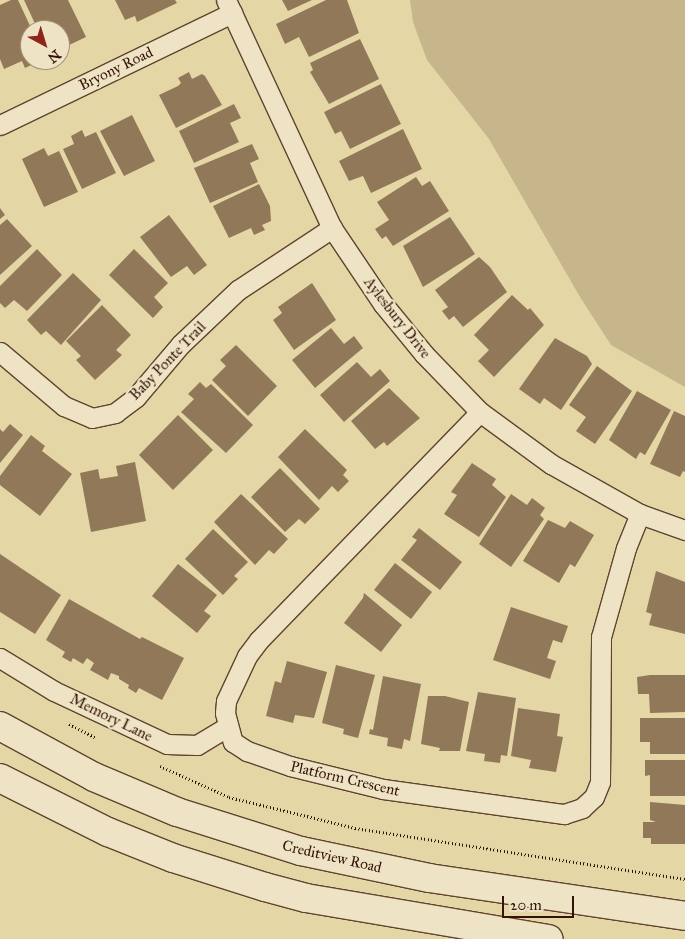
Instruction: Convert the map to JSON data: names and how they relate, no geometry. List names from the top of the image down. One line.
{"streets":{"main road":["Creditview Road"],"street":["Bryony Road","Aylesbury Drive","Baby Ponte Trail","Memory Lane","Platform Crescent"]},"crossings":[["Bryony Road","Aylesbury Drive"],["Aylesbury Drive","Baby Ponte Trail"],["Aylesbury Drive","Platform Crescent"],["Memory Lane","Platform Crescent"]],"scale_bar":"20 m","north":"bottom right"}
